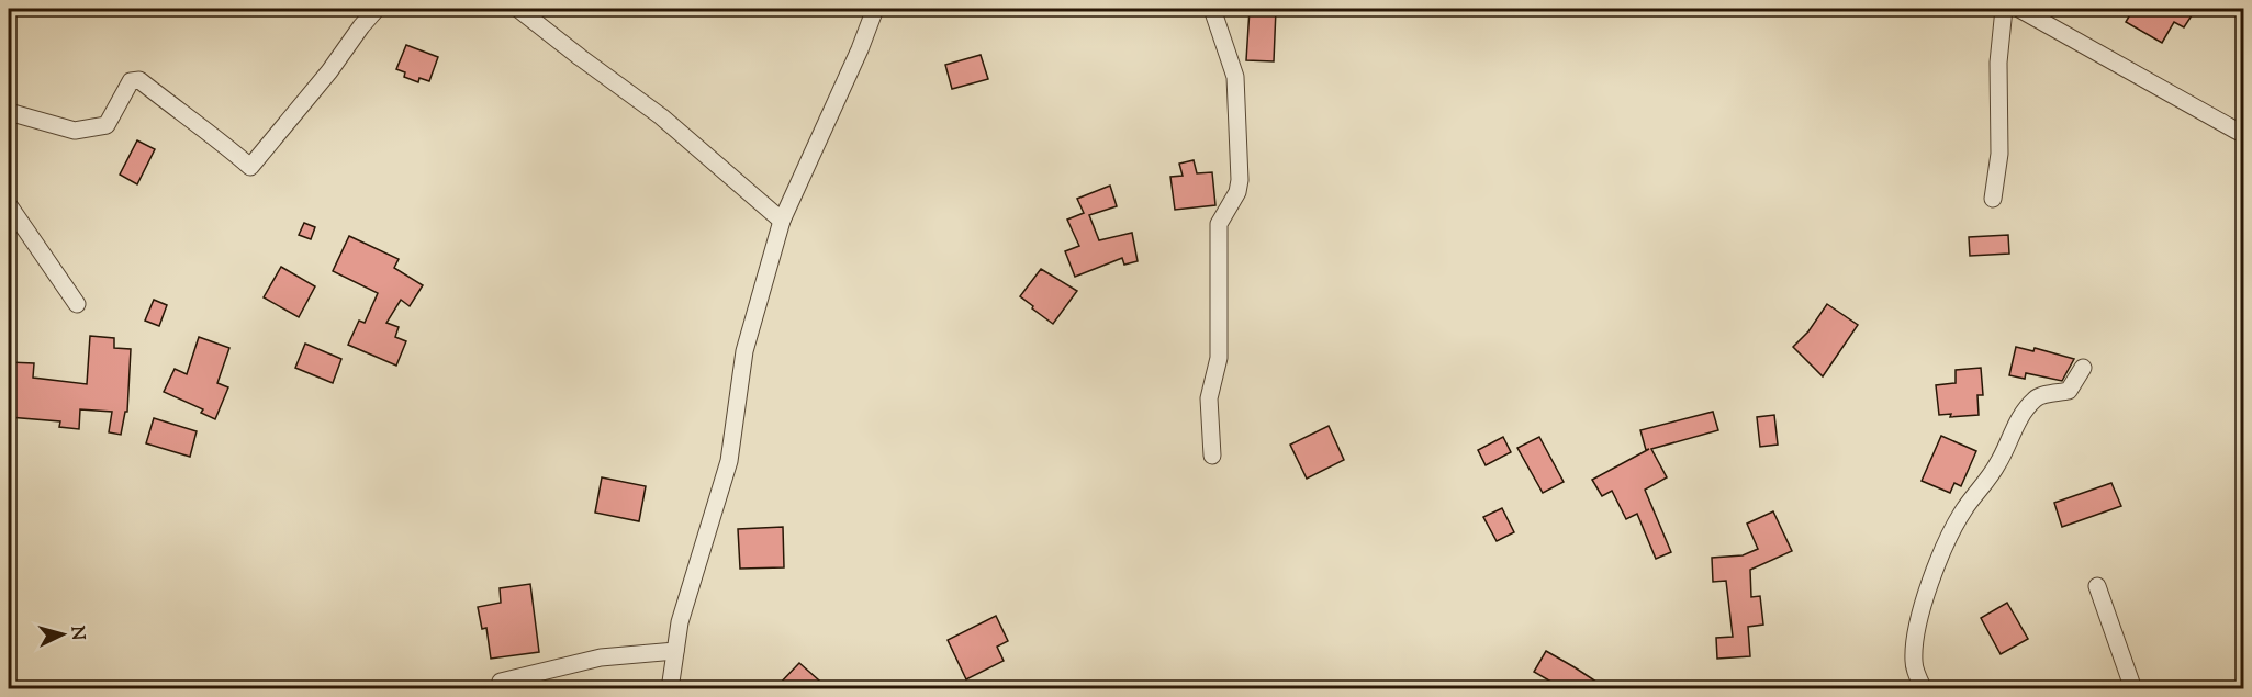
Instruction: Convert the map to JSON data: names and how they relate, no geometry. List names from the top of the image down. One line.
{"north":"right"}
